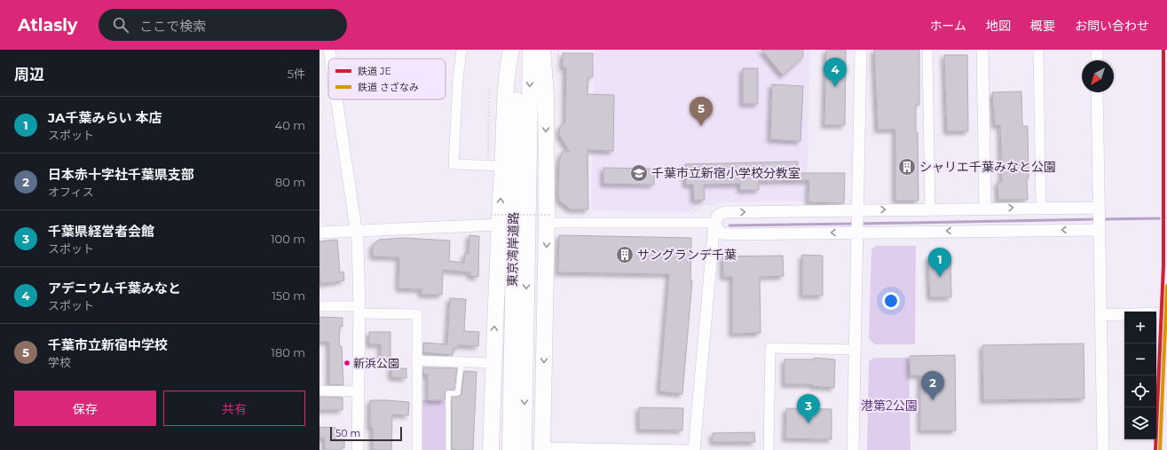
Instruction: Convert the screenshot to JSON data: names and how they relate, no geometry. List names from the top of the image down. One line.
{"streets":{"highway":["東京湾岸道路"]},"parks":["港第2公園"],"places":{"building":["シャリエ千葉みなと公園","サングランデ千葉"],"school or university":["千葉市立新宿小学校分教室"],"other":["新浜公園"]},"lines":["rail line JE","rail line さざなみ"],"legend":["鉄道 JE","鉄道 さざなみ"],"scale_bar":"50 m","north":"bottom left","page":{"header":"Atlasly","search":"ここで検索","nav":["ホーム","地図","概要","お問い合わせ"],"heading":["周辺","5件"],"pins":["4","5","1","2","3"],"list":[{"mark":"1","name":"JA千葉みらい 本店","note":"スポット","value":"40 m"},{"mark":"2","name":"日本赤十字社千葉県支部","note":"オフィス","value":"80 m"},{"mark":"3","name":"千葉県経営者会館","note":"スポット","value":"100 m"},{"mark":"4","name":"アデニウム千葉みなと","note":"スポット","value":"150 m"},{"mark":"5","name":"千葉市立新宿中学校","note":"学校","value":"180 m"}],"map_buttons":["+","−"],"buttons":["保存","共有"],"scale":"50 m"}}
